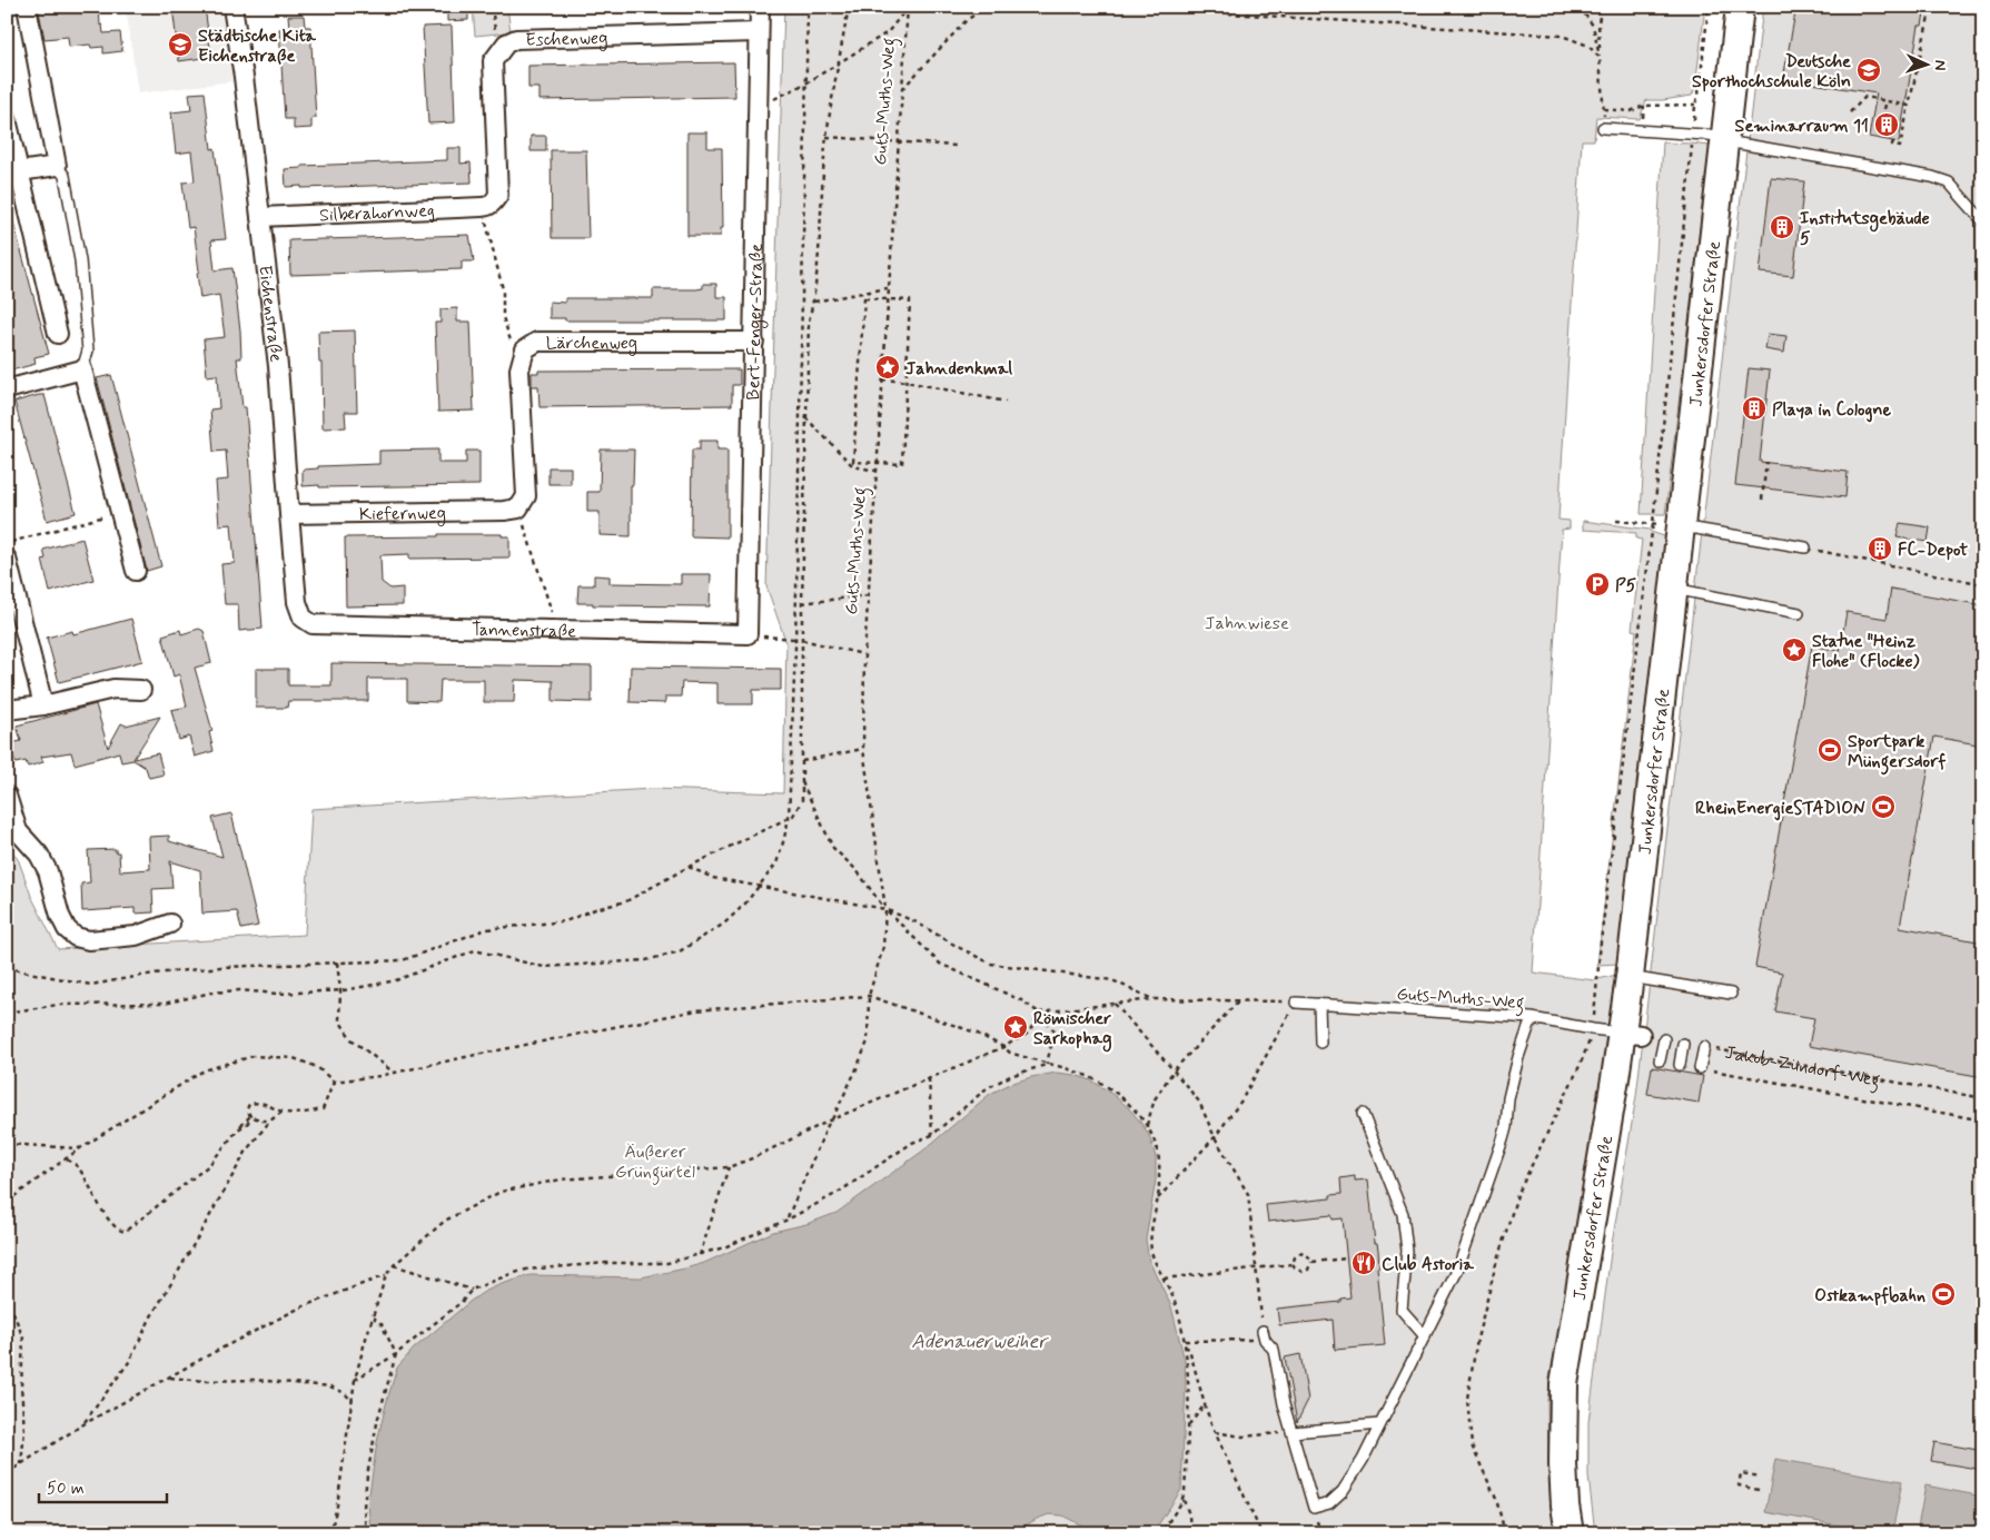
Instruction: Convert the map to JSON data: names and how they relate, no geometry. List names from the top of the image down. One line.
{"streets":{"street":["Eschenweg","Silberahornweg","Eichenstraße","Bert-Fenger-Straße","Junkersdorfer Straße","Lärchenweg","Kiefernweg","Tannenstraße"],"lane":["Guts-Muths-Weg"],"path":["Jakob-Zündorf-Weg"]},"crossings":[["Eschenweg","Silberahornweg"],["Eschenweg","Bert-Fenger-Straße"],["Guts-Muths-Weg","Junkersdorfer Straße"],["Silberahornweg","Eichenstraße"],["Eichenstraße","Kiefernweg"],["Eichenstraße","Tannenstraße"],["Bert-Fenger-Straße","Lärchenweg"],["Bert-Fenger-Straße","Tannenstraße"],["Lärchenweg","Kiefernweg"]],"water":["Adenauerweiher"],"parks":["Jahnwiese","Äußerer Grüngürtel"],"places":{"school or university":["Städtische Kita Eichenstraße","Deutsche Sporthochschule Köln"],"building":["Seminarraum 11","Institutsgebäude 5","Playa in Cologne","FC-Depot"],"place":["Jahndenkmal","Statue \"Heinz Flohe\" (Flocke)","Römischer Sarkophag"],"parking":["P5"],"sports":["Sportpark Müngersdorf","RheinEnergieSTADION","Ostkampfbahn"],"restaurant":["Club Astoria"]},"scale_bar":"50 m","north":"right"}
